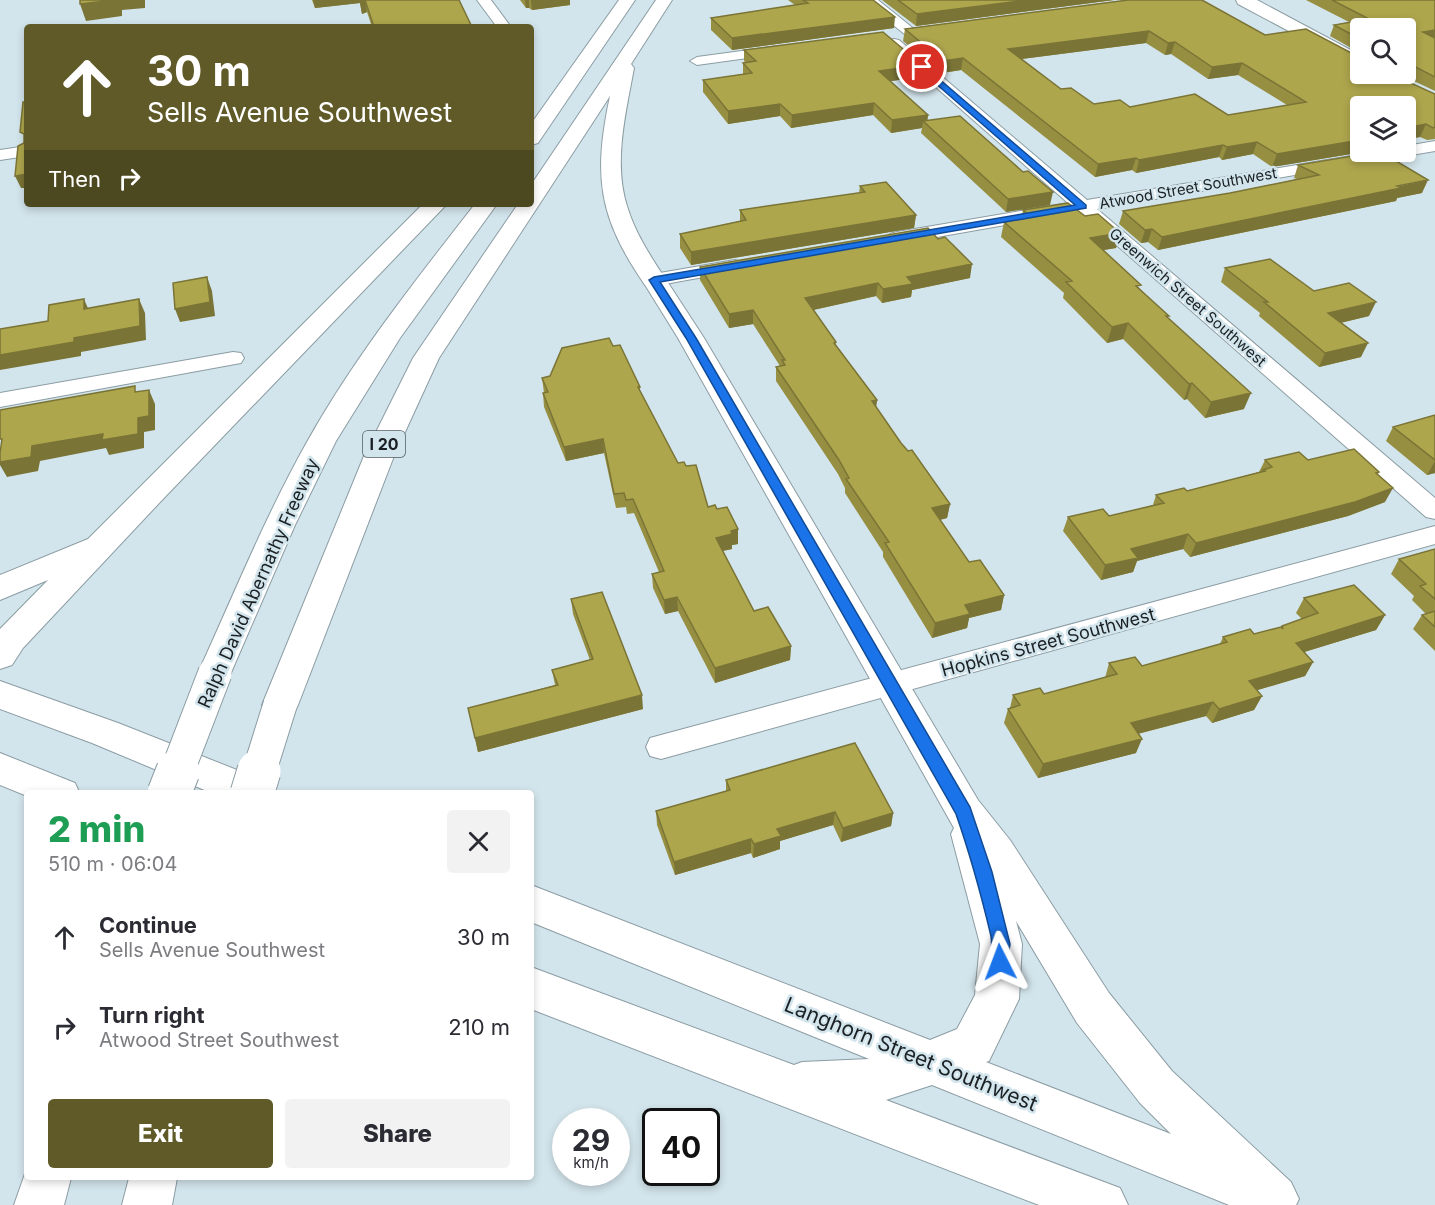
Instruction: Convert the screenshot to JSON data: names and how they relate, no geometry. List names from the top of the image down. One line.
{"streets":{"main road":["I 20","Ralph David Abernathy Freeway","Langhorn Street Southwest"],"street":["Atwood Street Southwest","Greenwich Street Southwest","Hopkins Street Southwest"]},"crossings":[["Atwood Street Southwest","Greenwich Street Southwest"]],"page":{"turn":["30 m","Sells Avenue Southwest"],"then":"Then","heading":["2 min","510 m · 06:04"],"list":[{"name":"Continue","note":"Sells Avenue Southwest","value":"30 m"},{"name":"Turn right","note":"Atwood Street Southwest","value":"210 m"}],"buttons":["Exit","Share"],"speed":"29 km/h","limit":"40"}}
